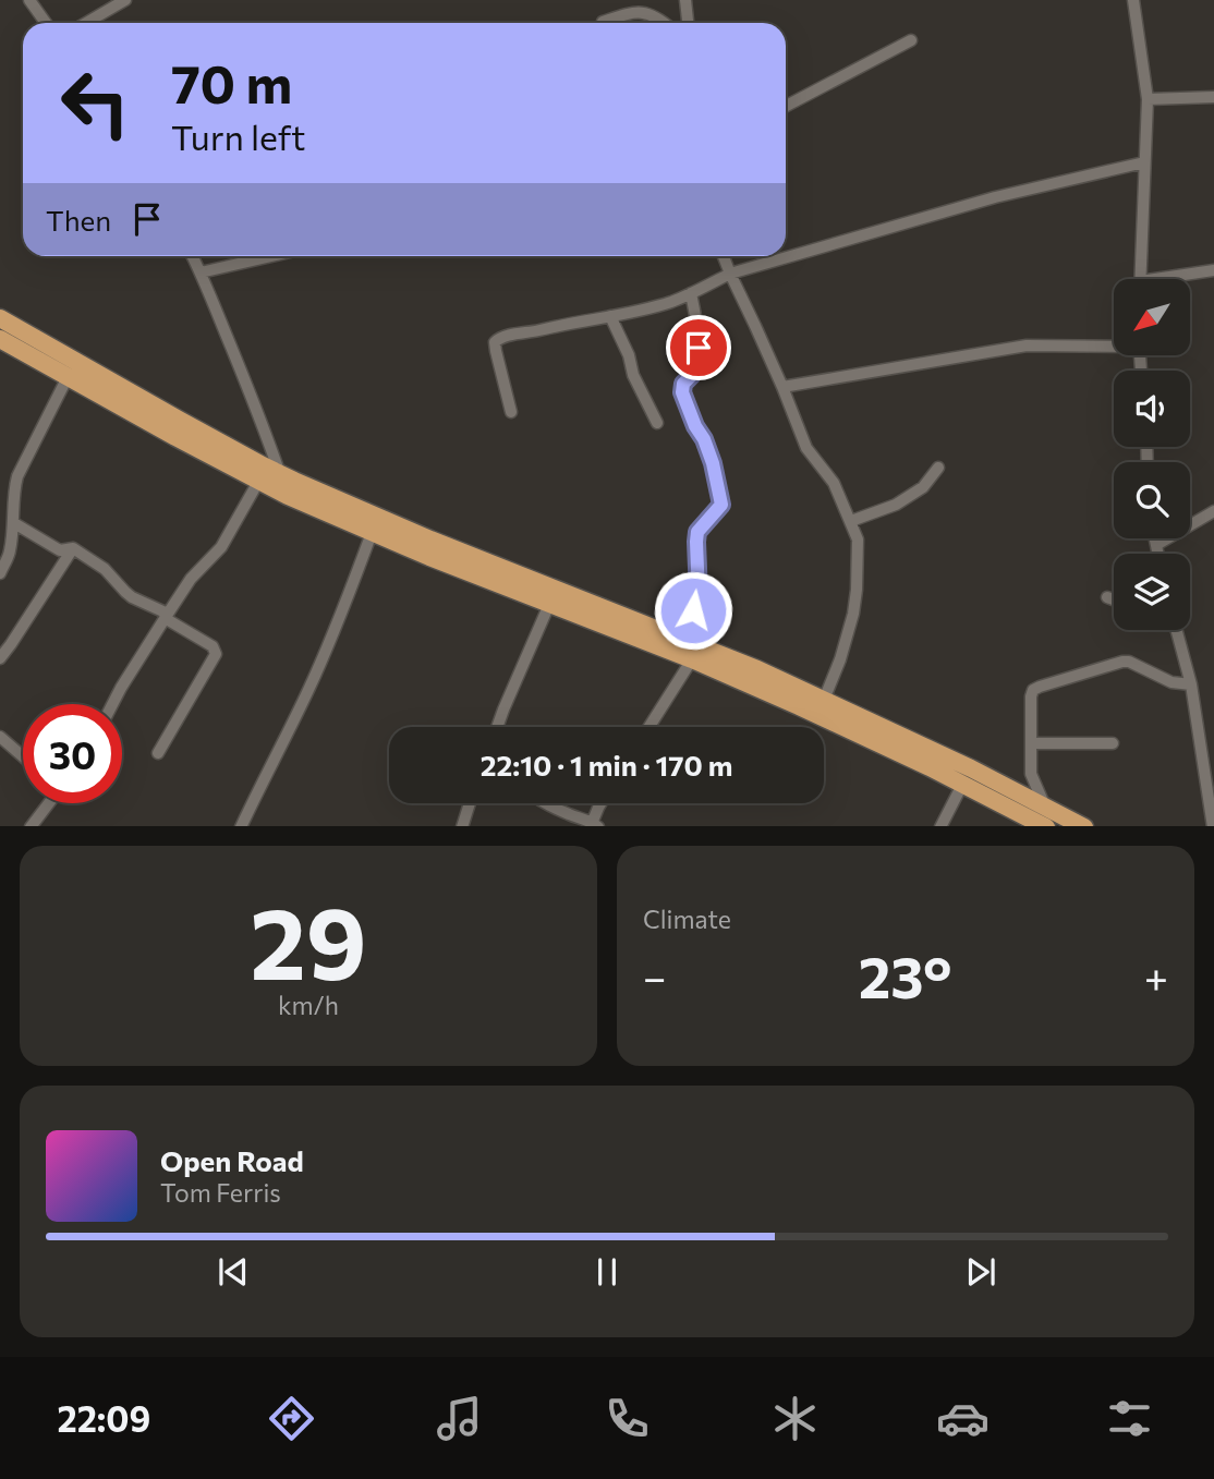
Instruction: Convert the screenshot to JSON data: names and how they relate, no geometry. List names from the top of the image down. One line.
{"north":"bottom left","page":{"turn":["70 m","Turn left"],"then":"Then","limit":"30","trip":"22:10 · 1 min · 170 m","tile":[["29","km/h"],"Climate"],"heat":["−","23°","+"],"song":["Open Road","Tom Ferris"],"tabs":"22:09"}}
